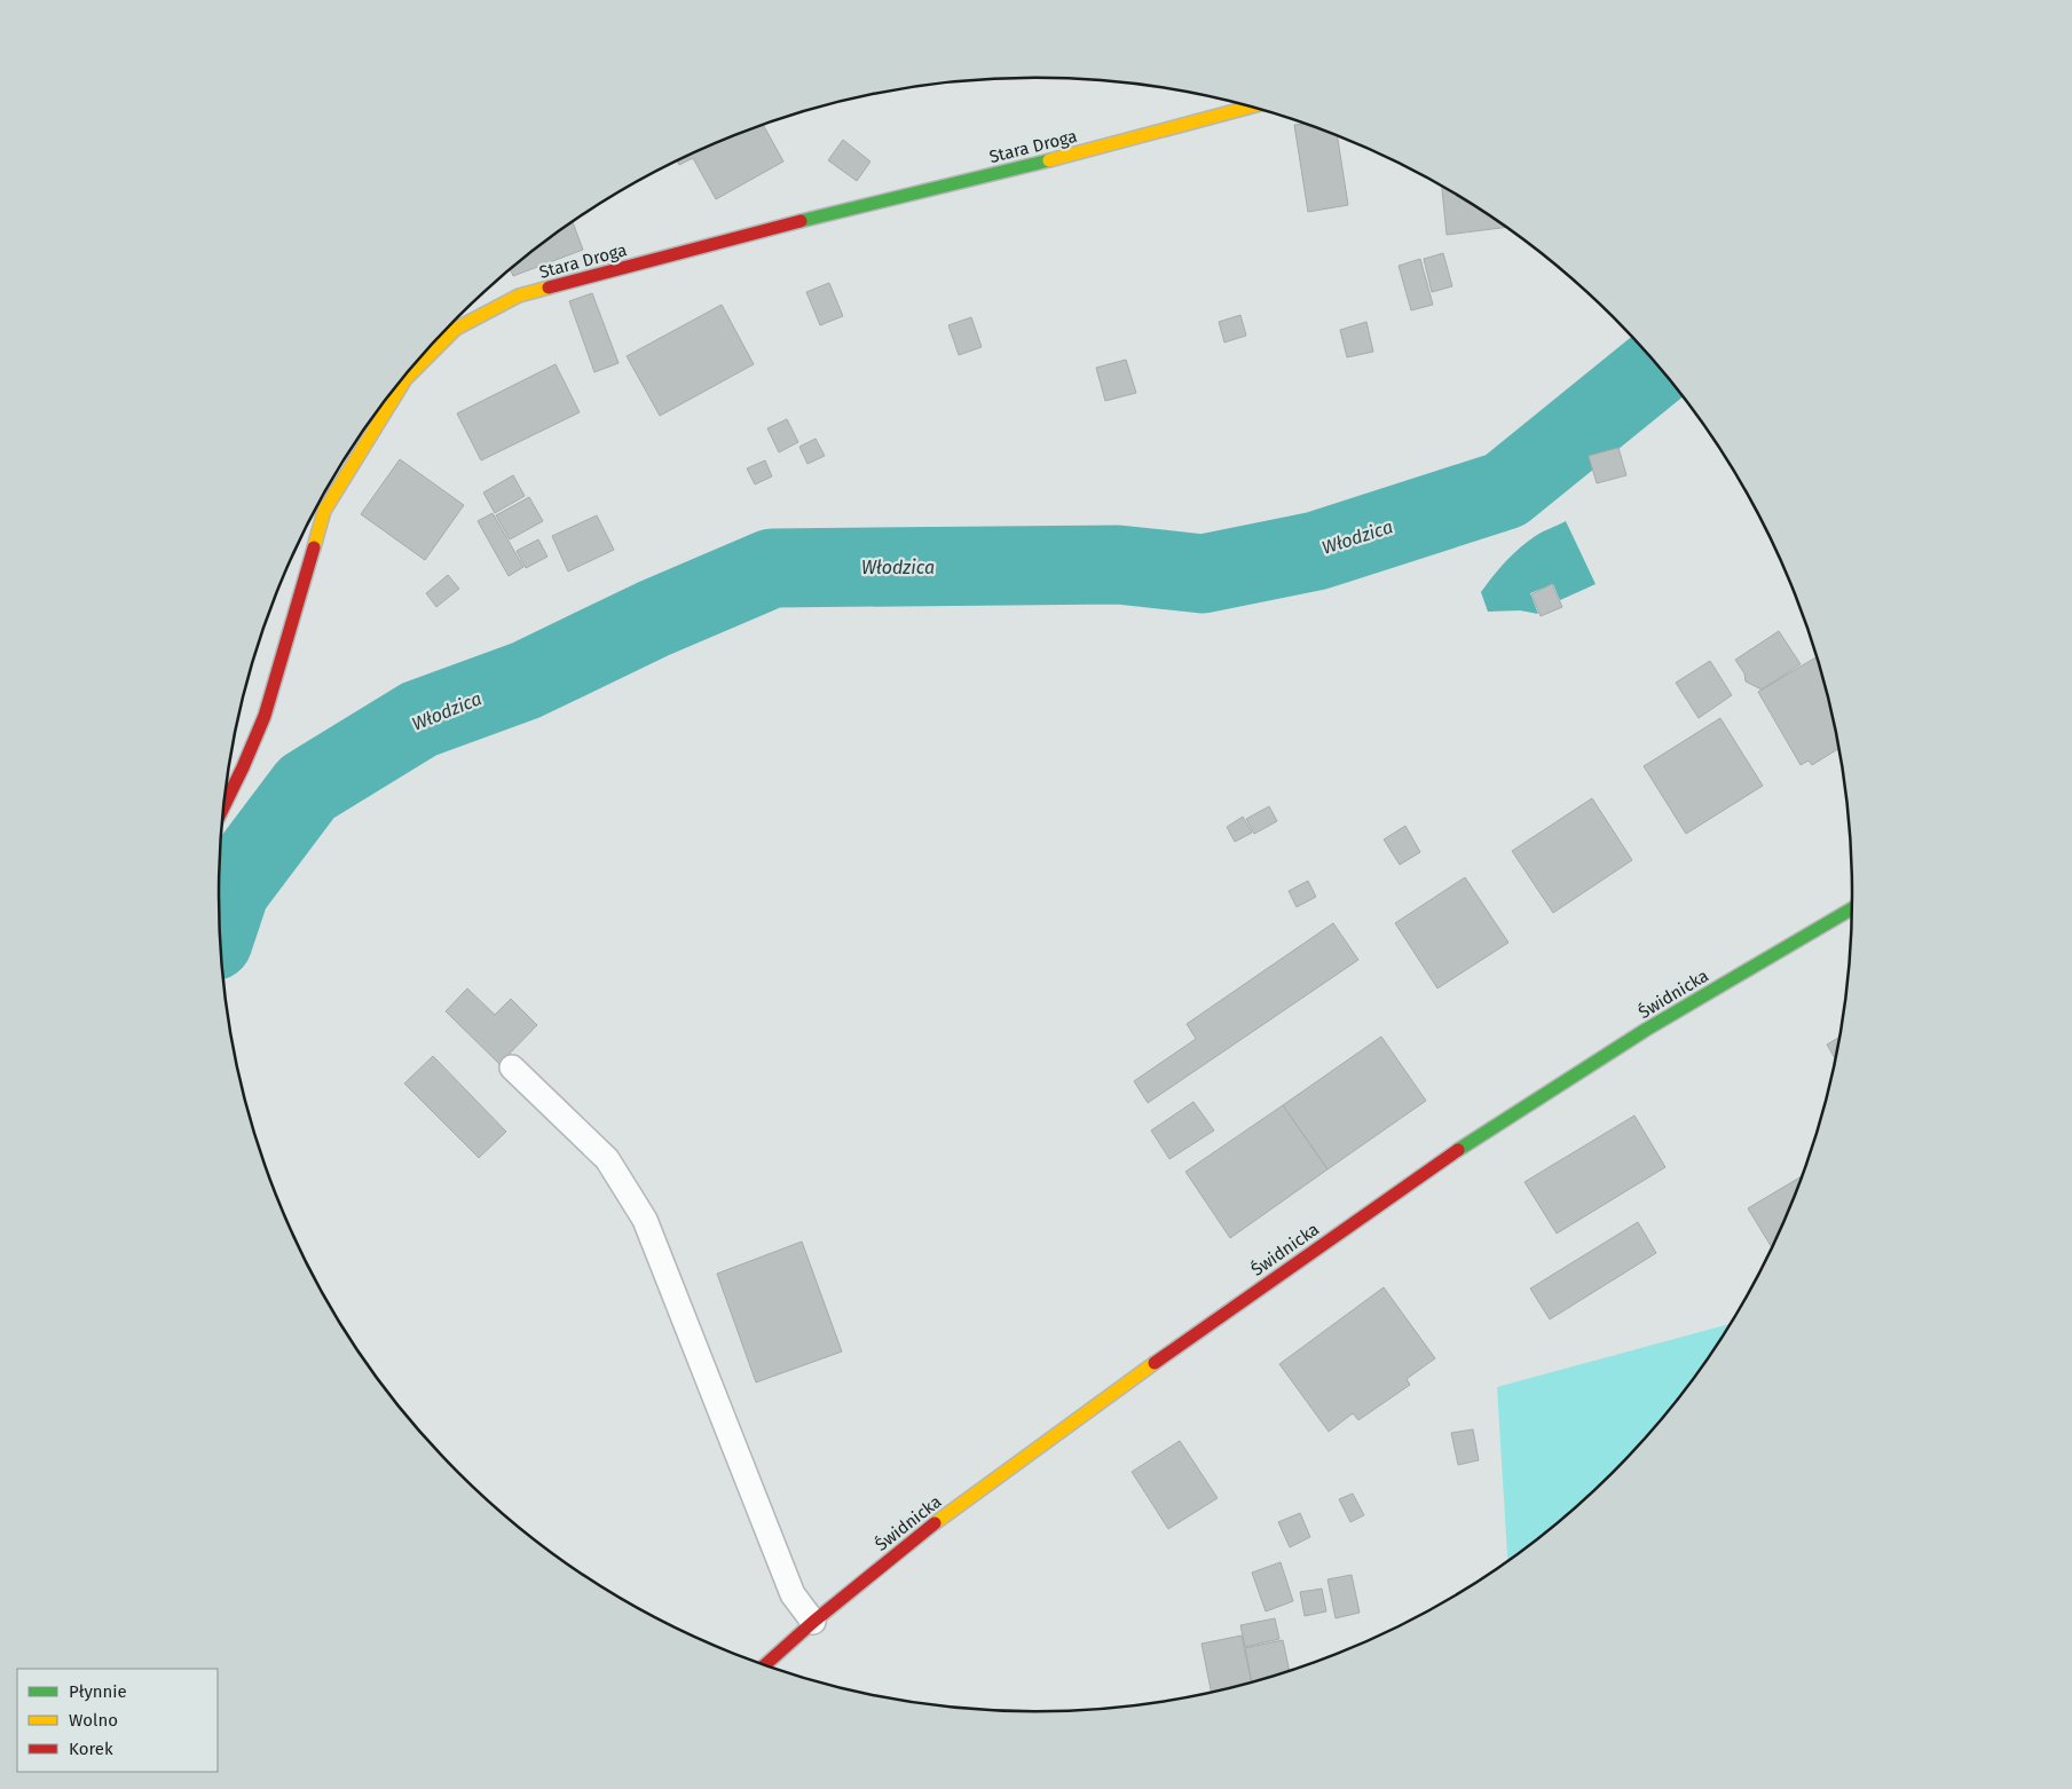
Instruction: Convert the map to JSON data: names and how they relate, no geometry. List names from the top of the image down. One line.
{"streets":{"street":["Stara Droga","Świdnicka"]},"water":["Włodzica"],"legend":["Płynnie","Wolno","Korek"]}
